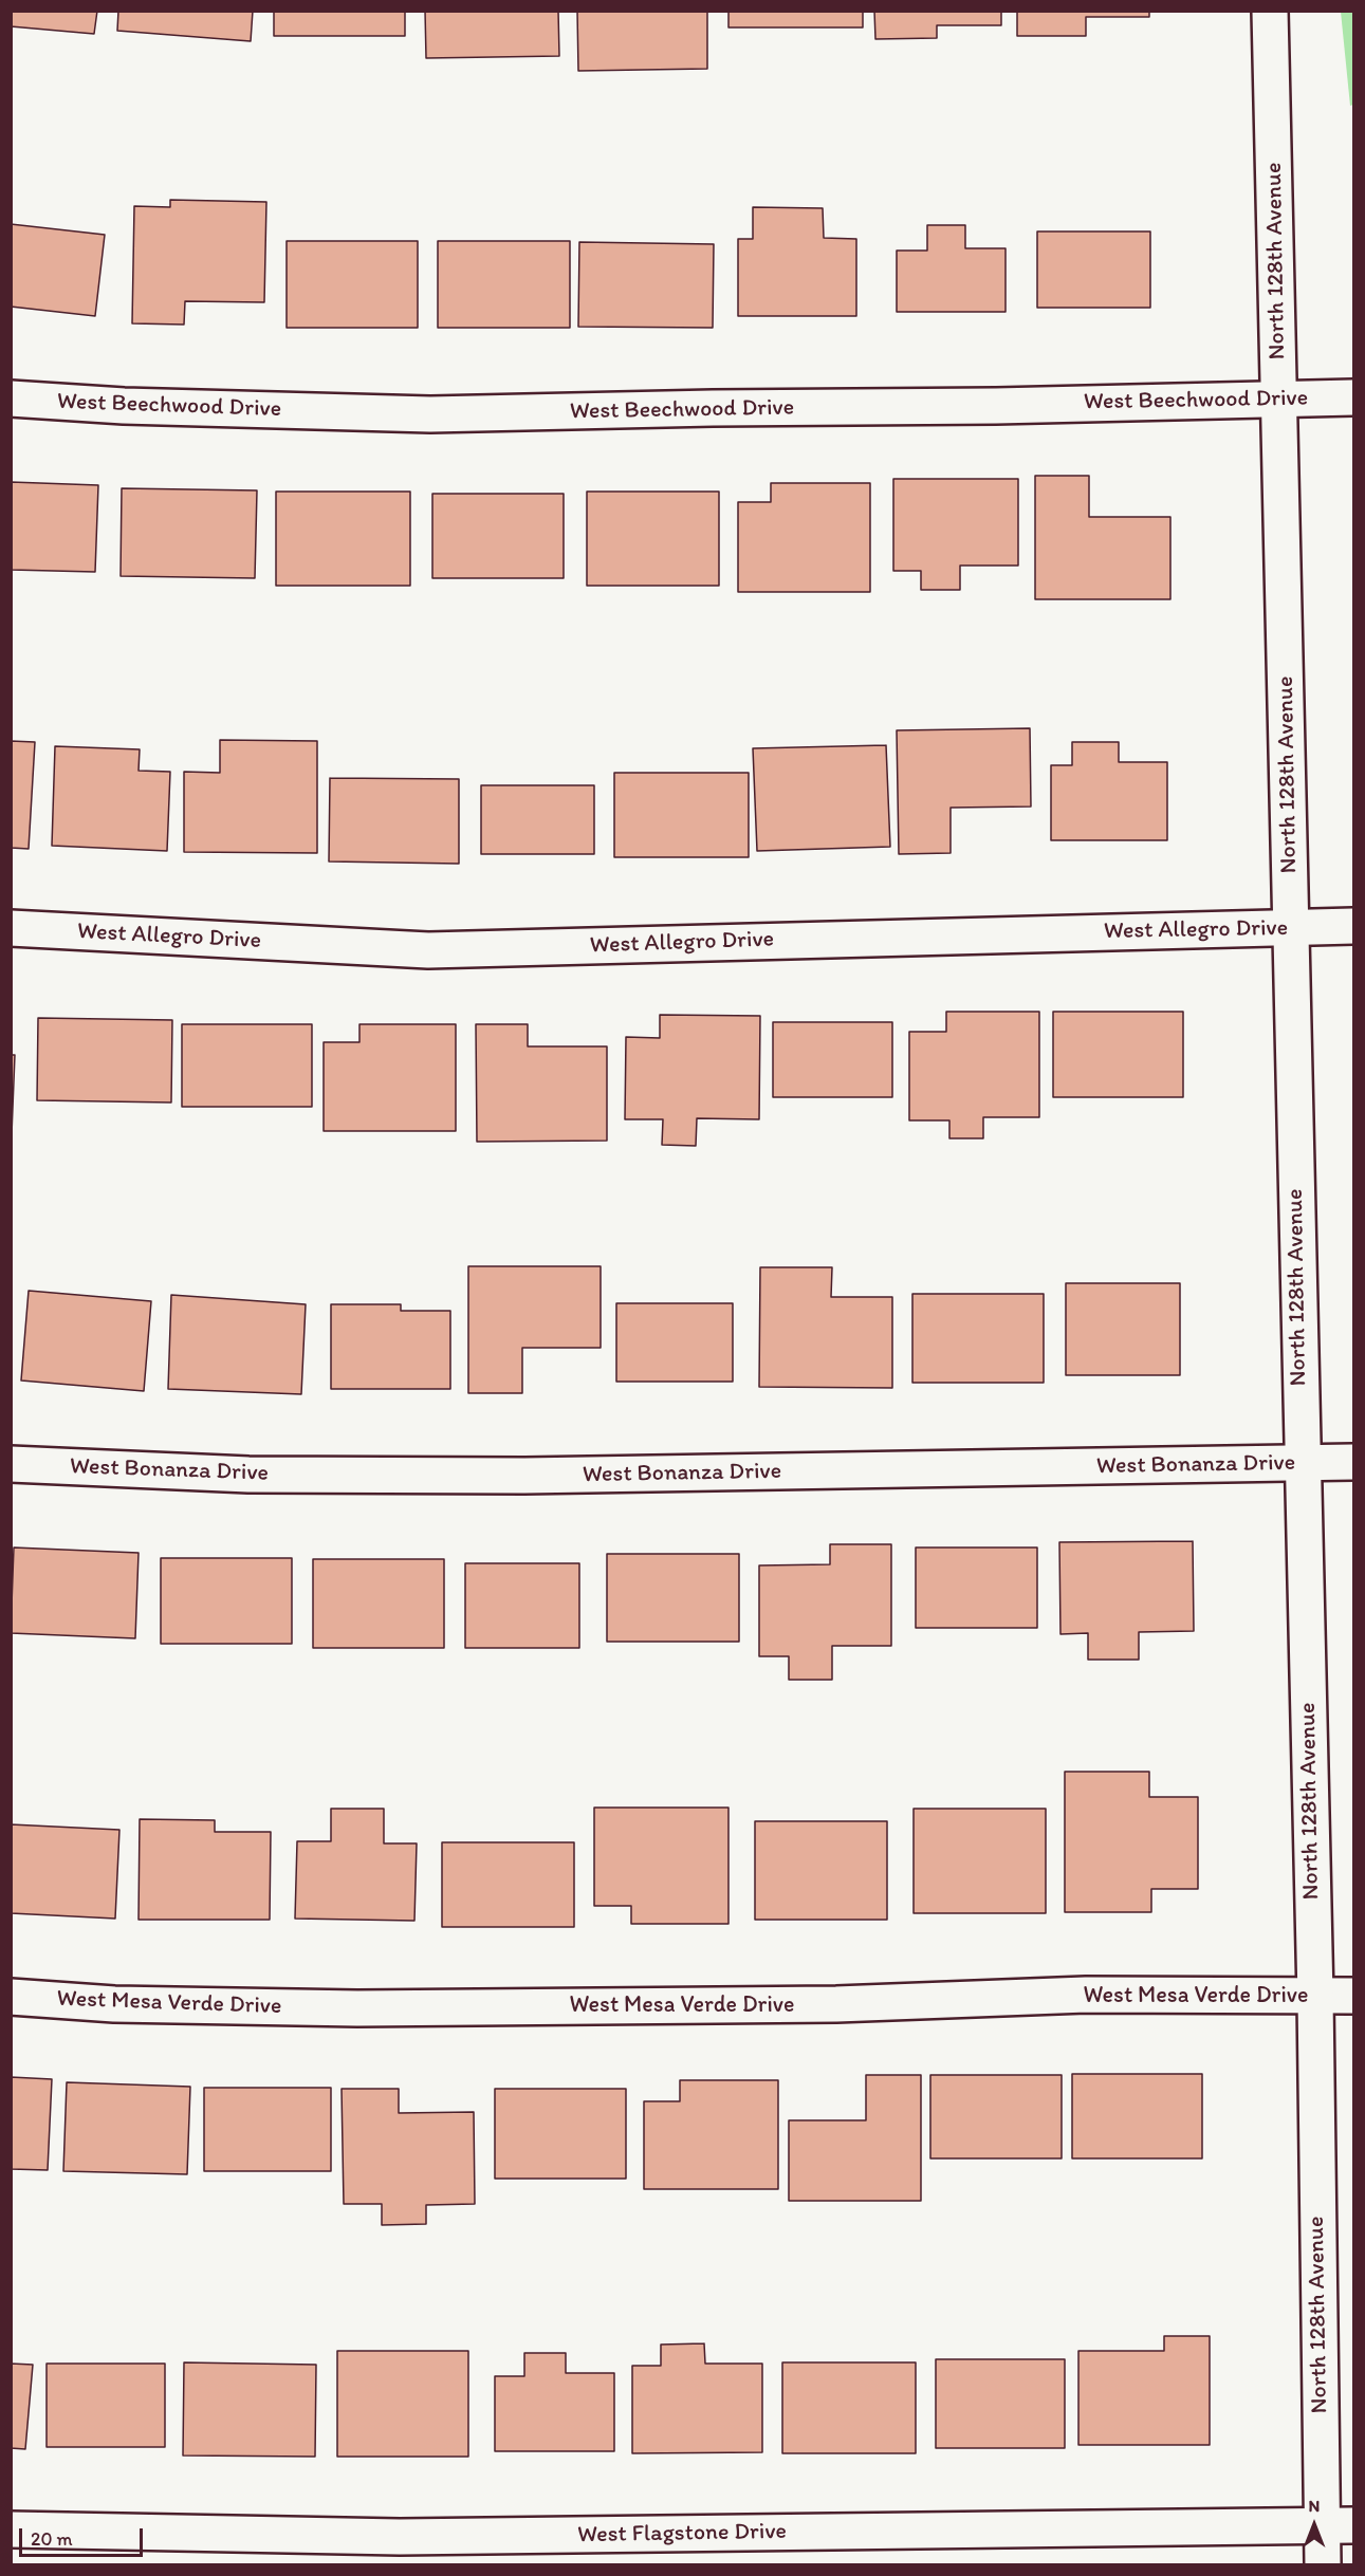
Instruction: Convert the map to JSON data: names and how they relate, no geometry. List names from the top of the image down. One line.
{"streets":{"street":["North 128th Avenue","West Beechwood Drive","West Allegro Drive","West Bonanza Drive","West Mesa Verde Drive","West Flagstone Drive"]},"crossings":[["North 128th Avenue","West Beechwood Drive"],["North 128th Avenue","West Allegro Drive"],["North 128th Avenue","West Bonanza Drive"],["North 128th Avenue","West Mesa Verde Drive"],["North 128th Avenue","West Flagstone Drive"]],"scale_bar":"20 m","north":"top"}
